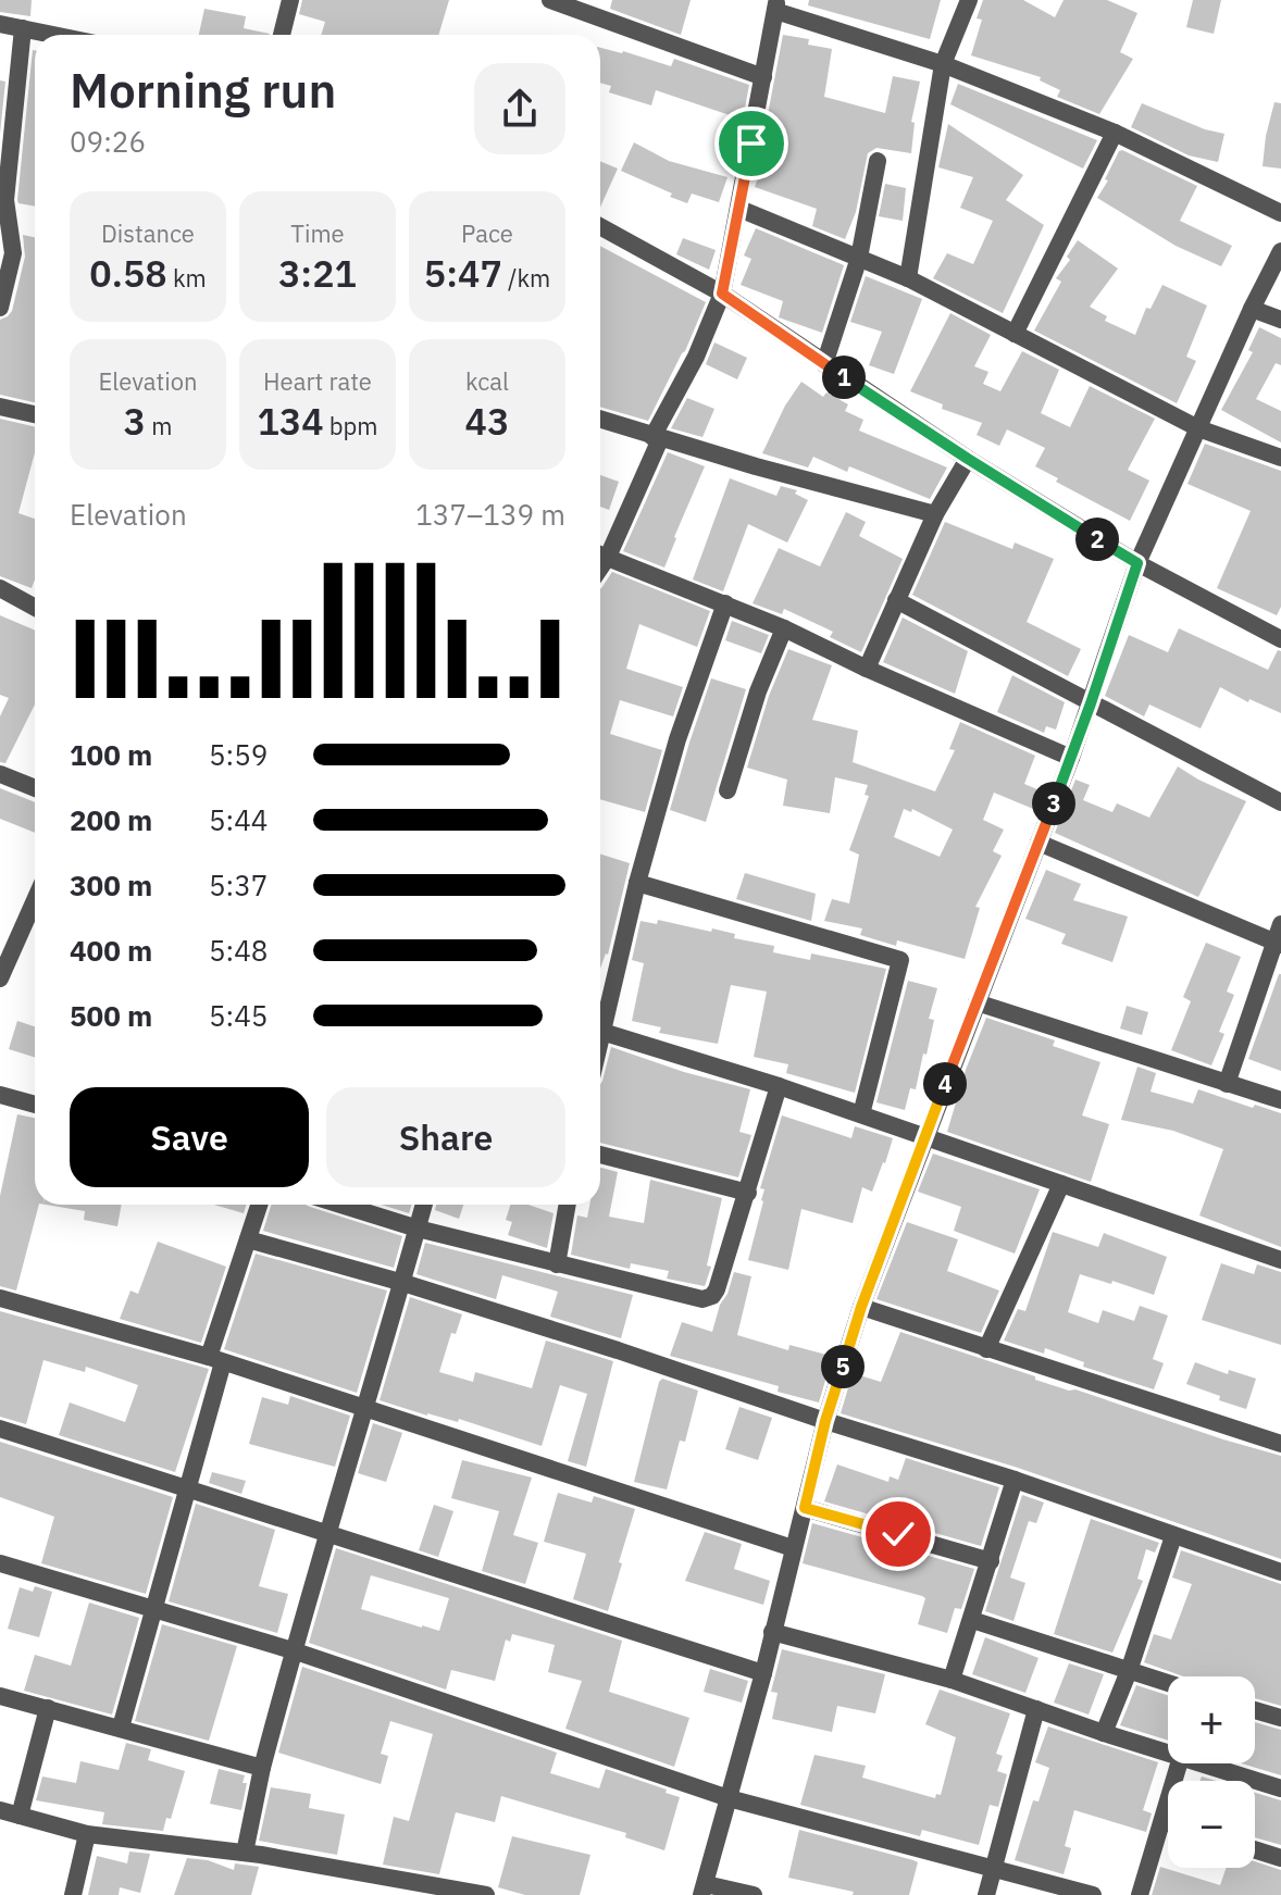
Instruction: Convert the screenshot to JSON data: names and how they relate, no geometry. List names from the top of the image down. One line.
{"page":{"heading":["Morning run","09:26"],"stats":[["Distance","0.58 km"],["Time","3:21"],["Pace","5:47 /km"],["Elevation","3 m"],["Heart rate","134 bpm"],["kcal","43"]],"pins":["1","2","3","4","5"],"chart":["Elevation","137–139 m"],"list":[{"name":"100 m","note":"5:59"},{"name":"200 m","note":"5:44"},{"name":"300 m","note":"5:37"},{"name":"400 m","note":"5:48"},{"name":"500 m","note":"5:45"}],"buttons":["Save","Share"],"map_buttons":["+","−"]}}
